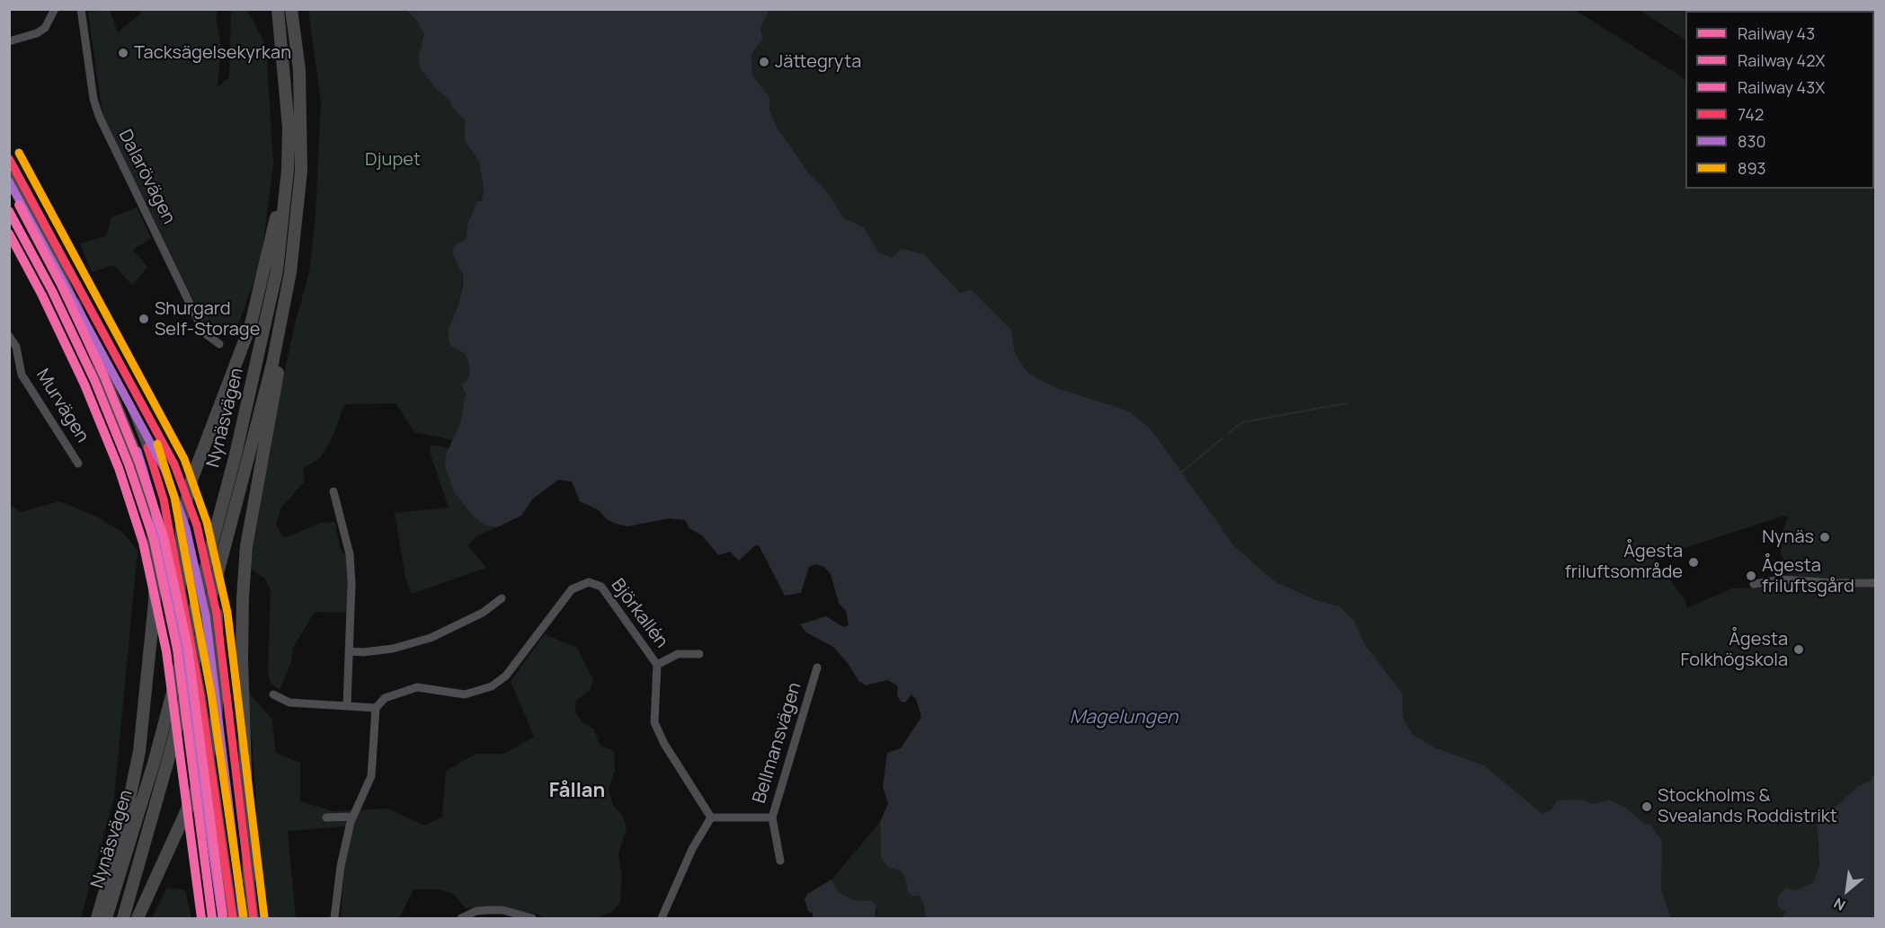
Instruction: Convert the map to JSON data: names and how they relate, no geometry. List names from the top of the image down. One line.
{"streets":{"highway":["Nynäsvägen"],"street":["Dalarövägen","Murvägen","Björkallén","Bellmansvägen"]},"districts":["Fållan"],"water":["Magelungen"],"parks":["Djupet"],"places":["Tacksägelsekyrkan","Jättegryta","Shurgard Self-Storage","Nynäs","Ågesta friluftsområde","Ågesta friluftsgård","Ågesta Folkhögskola","Stockholms & Svealands Roddistrikt"],"lines":["transit line 893","transit line 742","transit line 830","rail line 43X","rail line 43","rail line 42X"],"legend":["Railway 43","Railway 42X","Railway 43X","742","830","893"],"north":"bottom left"}
